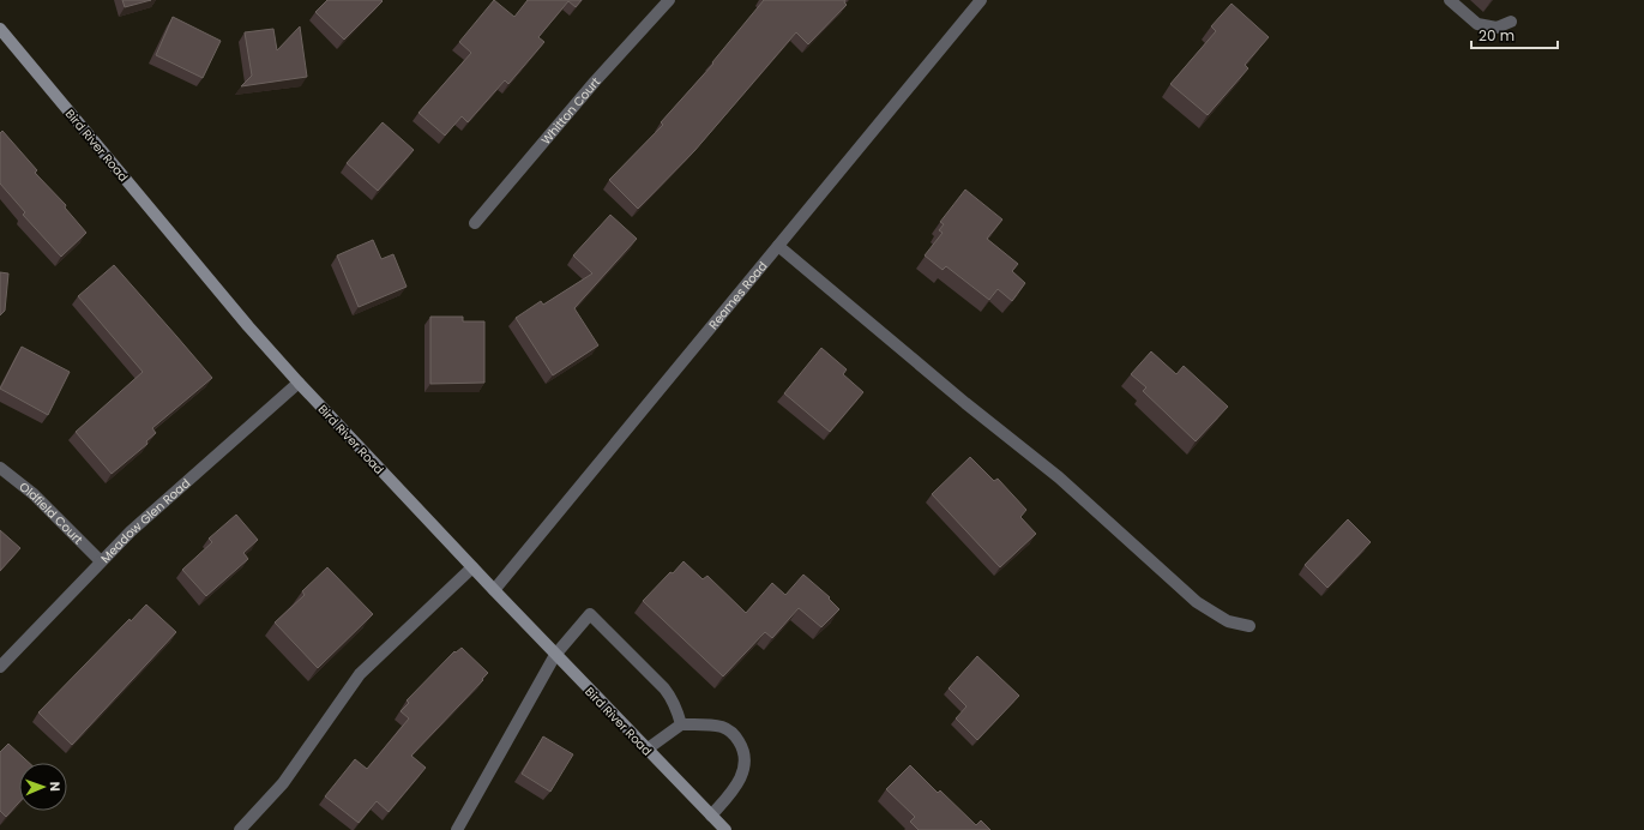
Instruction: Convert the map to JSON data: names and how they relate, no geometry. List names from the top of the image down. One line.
{"streets":{"street":["Whitton Court","Bird River Road","Reames Road","Oldfield Court","Meadow Glen Road"]},"crossings":[["Bird River Road","Reames Road"],["Bird River Road","Meadow Glen Road"],["Oldfield Court","Meadow Glen Road"]],"scale_bar":"20 m","north":"right"}
